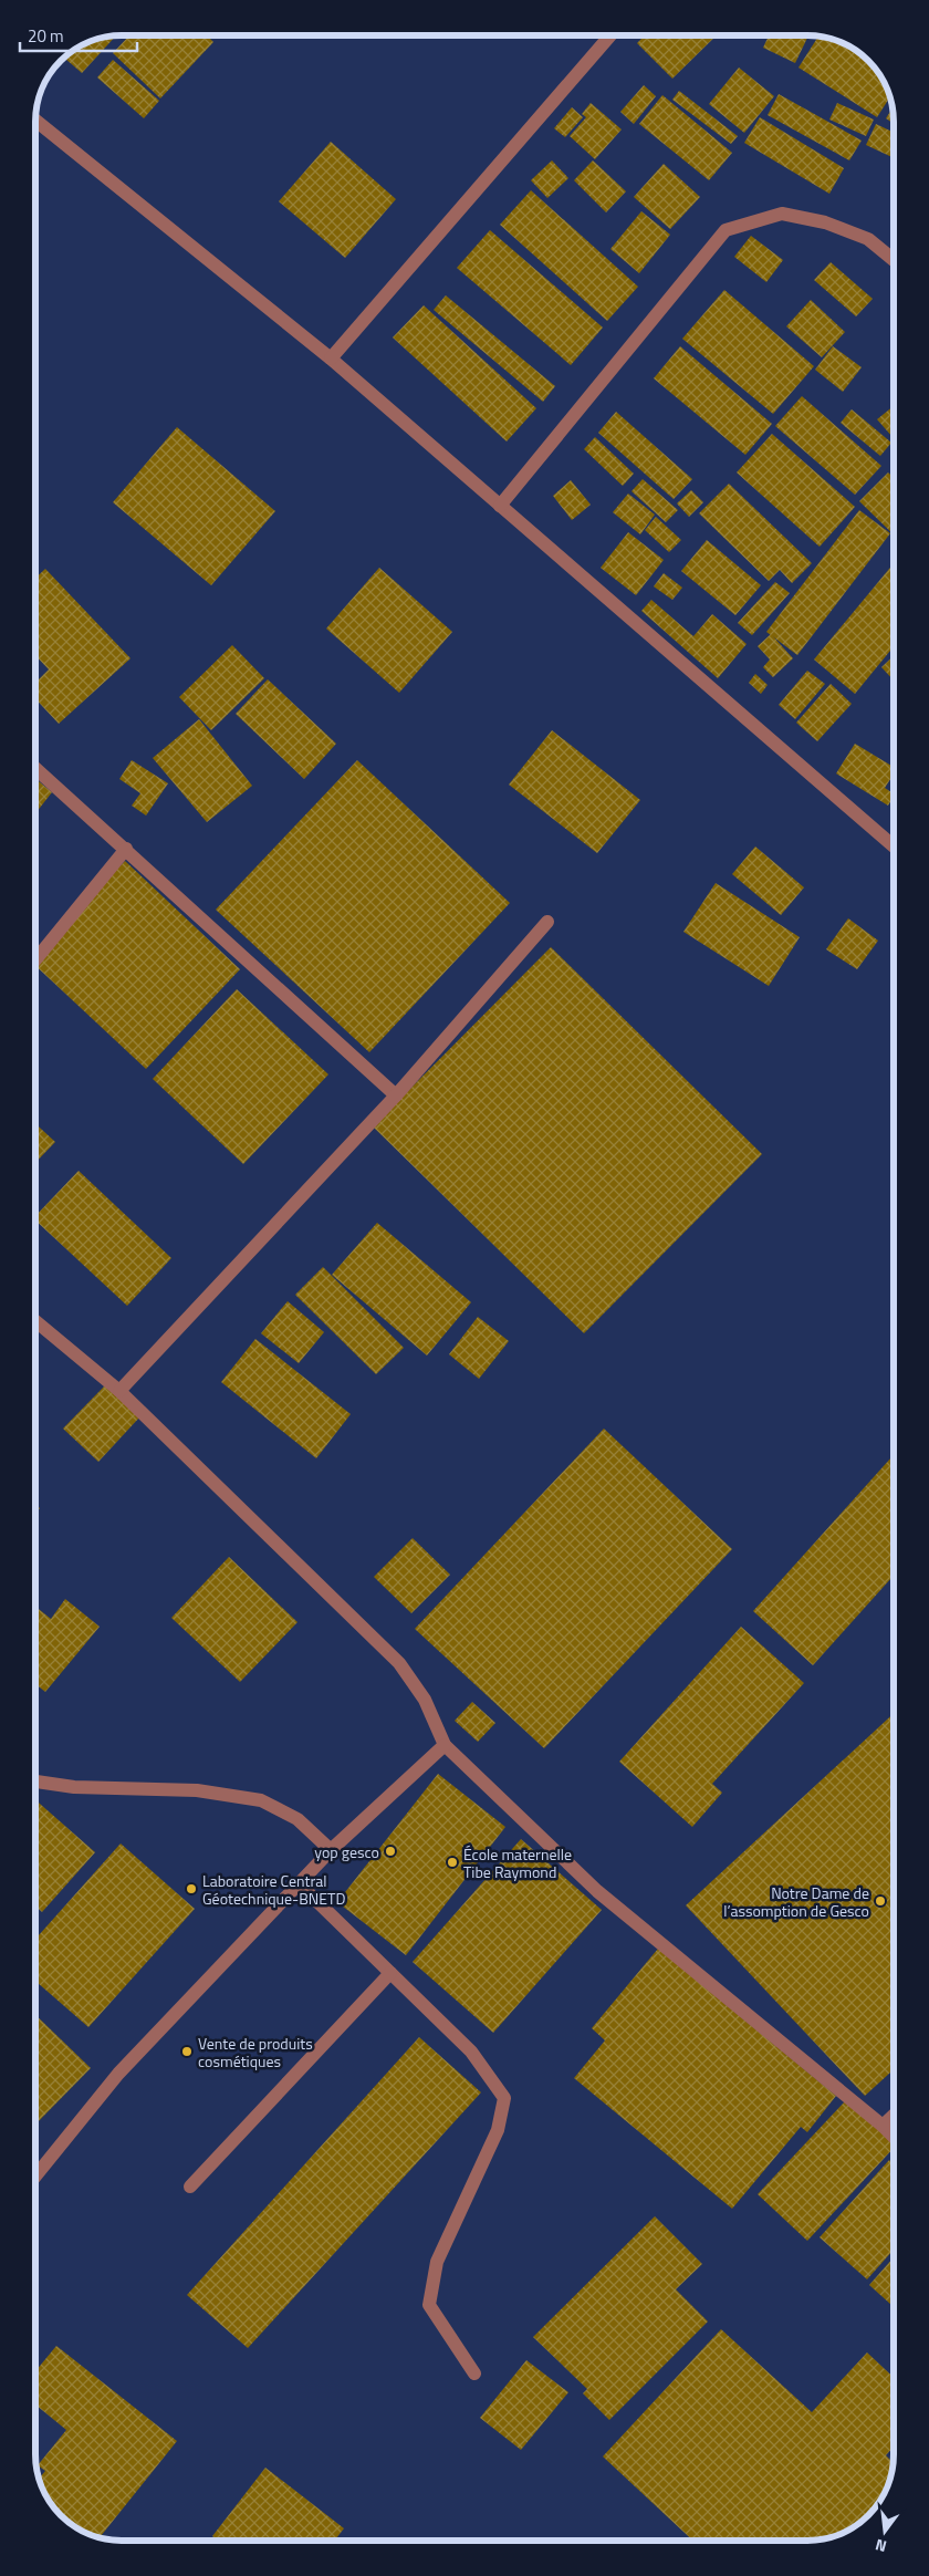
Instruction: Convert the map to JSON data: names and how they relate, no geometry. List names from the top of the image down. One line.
{"places":["yop gesco","École maternelle Tibe Raymond","Laboratoire Central Géotechnique-BNETD","Notre Dame de l’assomption de Gesco","Vente de produits cosmétiques"],"scale_bar":"20 m","north":"bottom"}
